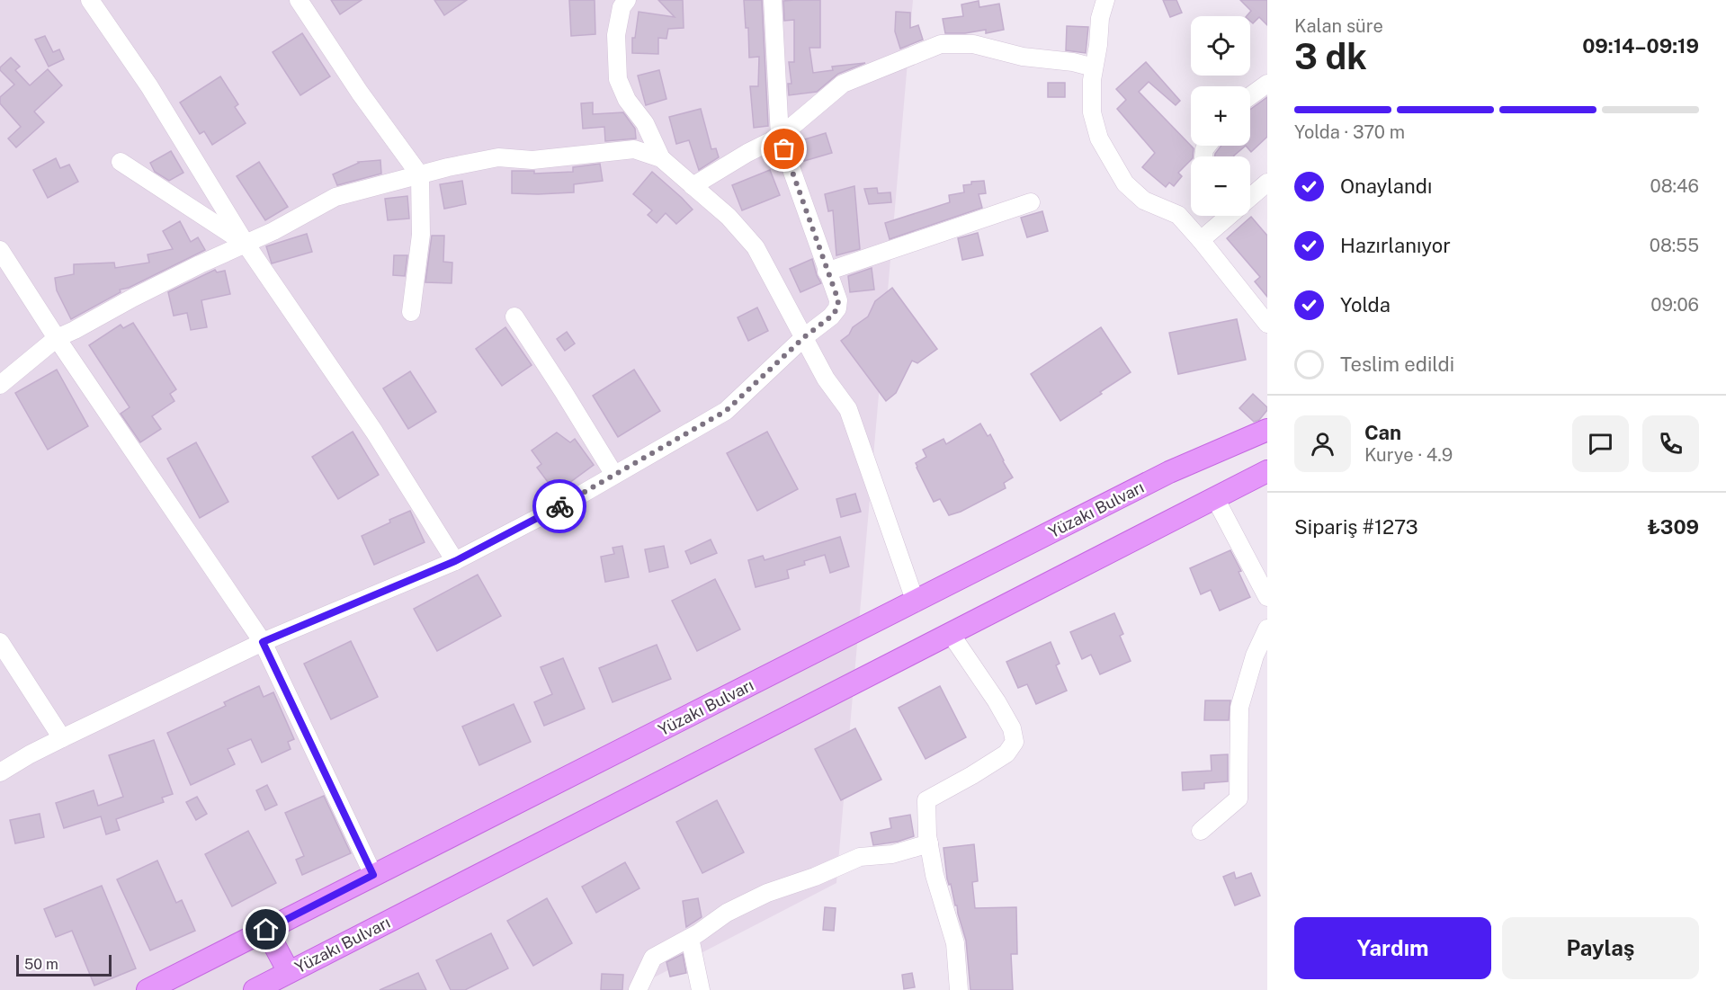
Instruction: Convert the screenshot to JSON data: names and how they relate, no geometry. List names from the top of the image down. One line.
{"streets":{"main road":["Yüzakı Bulvarı"]},"scale_bar":"50 m","page":{"heading":["3 dk","Kalan süre","09:14–09:19"],"panel":["Can","Kurye · 4.9","Sipariş #1273","₺309"],"map_buttons":["+","−"],"bar":"Yolda · 370 m","list":[["Onaylandı","08:46"],["Hazırlanıyor","08:55"],["Yolda","09:06"],"Teslim edildi"],"buttons":["Yardım","Paylaş"],"scale":"50 m"}}
